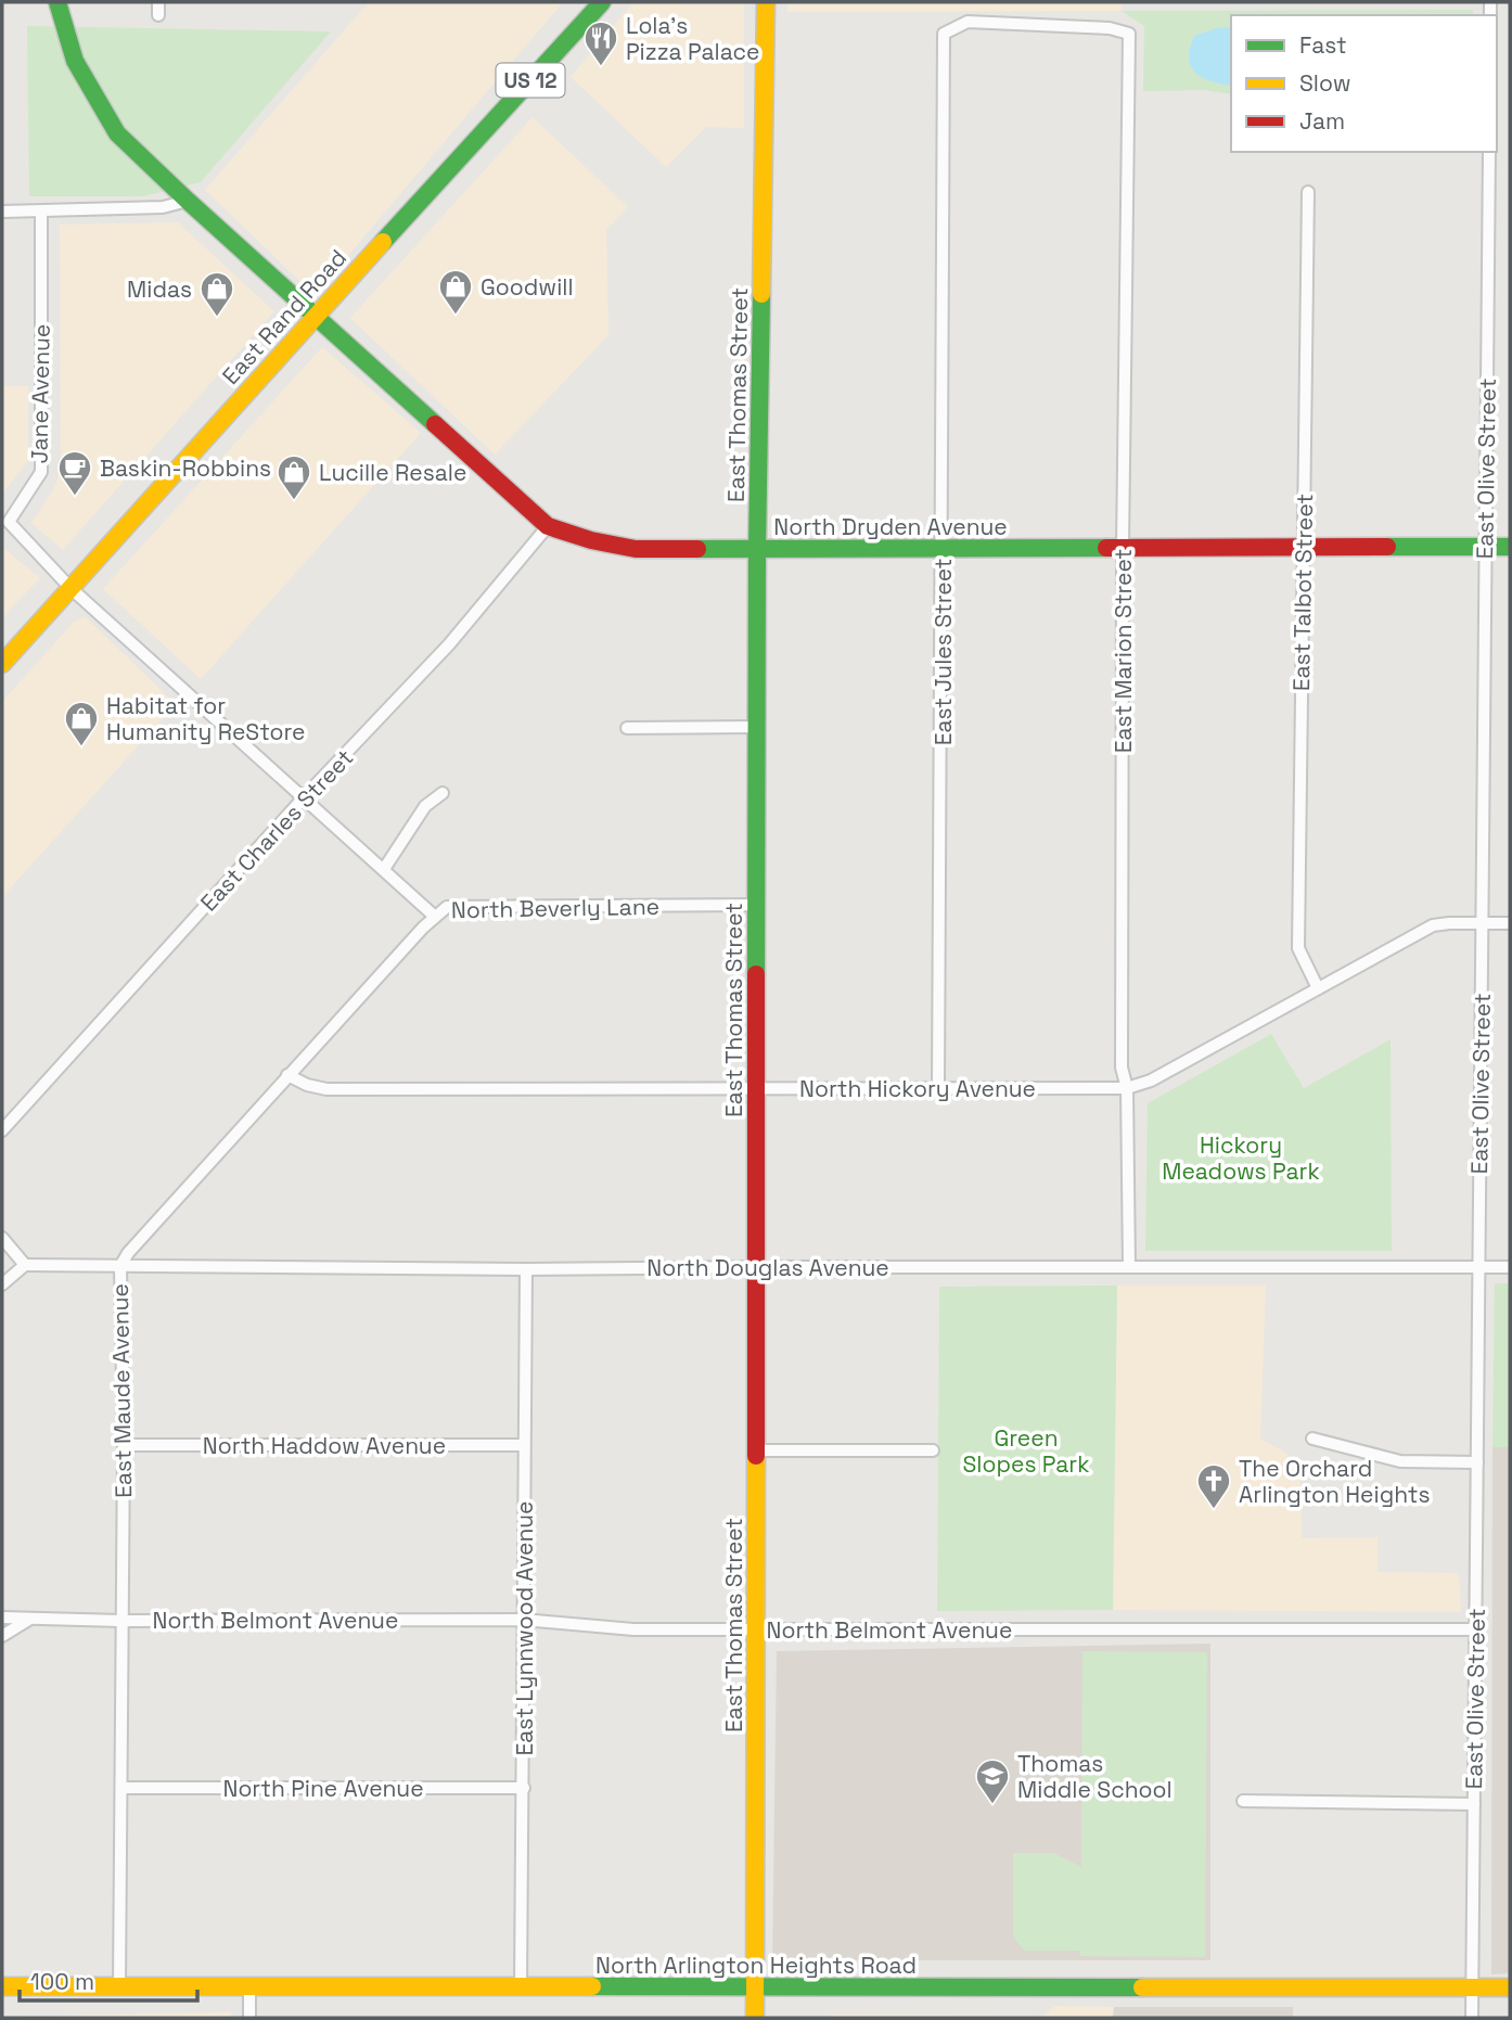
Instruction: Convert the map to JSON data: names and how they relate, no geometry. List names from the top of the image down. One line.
{"streets":{"street":["US 12","East Rand Road","Jane Avenue","East Thomas Street","East Olive Street","North Dryden Avenue","East Talbot Street","East Marion Street","East Jules Street","East Charles Street","North Beverly Lane","North Hickory Avenue","North Douglas Avenue","East Maude Avenue","North Haddow Avenue","North Belmont Avenue","East Lynnwood Avenue","North Pine Avenue","North Arlington Heights Road"]},"crossings":[["East Rand Road","Jane Avenue"],["East Rand Road","North Dryden Avenue"],["East Rand Road","North Beverly Lane"],["Jane Avenue","North Beverly Lane"],["East Thomas Street","North Dryden Avenue"],["East Thomas Street","North Beverly Lane"],["East Thomas Street","North Hickory Avenue"],["East Thomas Street","North Douglas Avenue"],["East Thomas Street","North Belmont Avenue"],["East Thomas Street","North Arlington Heights Road"],["East Olive Street","North Dryden Avenue"],["East Olive Street","North Hickory Avenue"],["East Olive Street","North Douglas Avenue"],["East Olive Street","North Belmont Avenue"],["East Olive Street","North Arlington Heights Road"],["North Dryden Avenue","East Talbot Street"],["North Dryden Avenue","East Marion Street"],["North Dryden Avenue","East Jules Street"],["North Dryden Avenue","East Charles Street"],["East Talbot Street","North Hickory Avenue"],["East Marion Street","East Jules Street"],["East Marion Street","North Hickory Avenue"],["East Marion Street","North Douglas Avenue"],["East Jules Street","North Hickory Avenue"],["East Charles Street","North Beverly Lane"],["North Beverly Lane","East Maude Avenue"],["North Hickory Avenue","East Maude Avenue"],["North Douglas Avenue","East Maude Avenue"],["North Douglas Avenue","East Lynnwood Avenue"],["East Maude Avenue","North Haddow Avenue"],["East Maude Avenue","North Belmont Avenue"],["East Maude Avenue","North Pine Avenue"],["East Maude Avenue","North Arlington Heights Road"],["North Haddow Avenue","East Lynnwood Avenue"],["North Belmont Avenue","East Lynnwood Avenue"],["East Lynnwood Avenue","North Pine Avenue"],["East Lynnwood Avenue","North Arlington Heights Road"]],"parks":["Hickory Meadows Park","Green Slopes Park"],"places":{"restaurant":["Lola's Pizza Palace"],"shop":["Goodwill","Midas","Lucille Resale","Habitat for Humanity ReStore"],"cafe":["Baskin-Robbins"],"church":["The Orchard Arlington Heights"],"school or university":["Thomas Middle School"]},"legend":["Fast","Slow","Jam"],"scale_bar":"100 m"}
